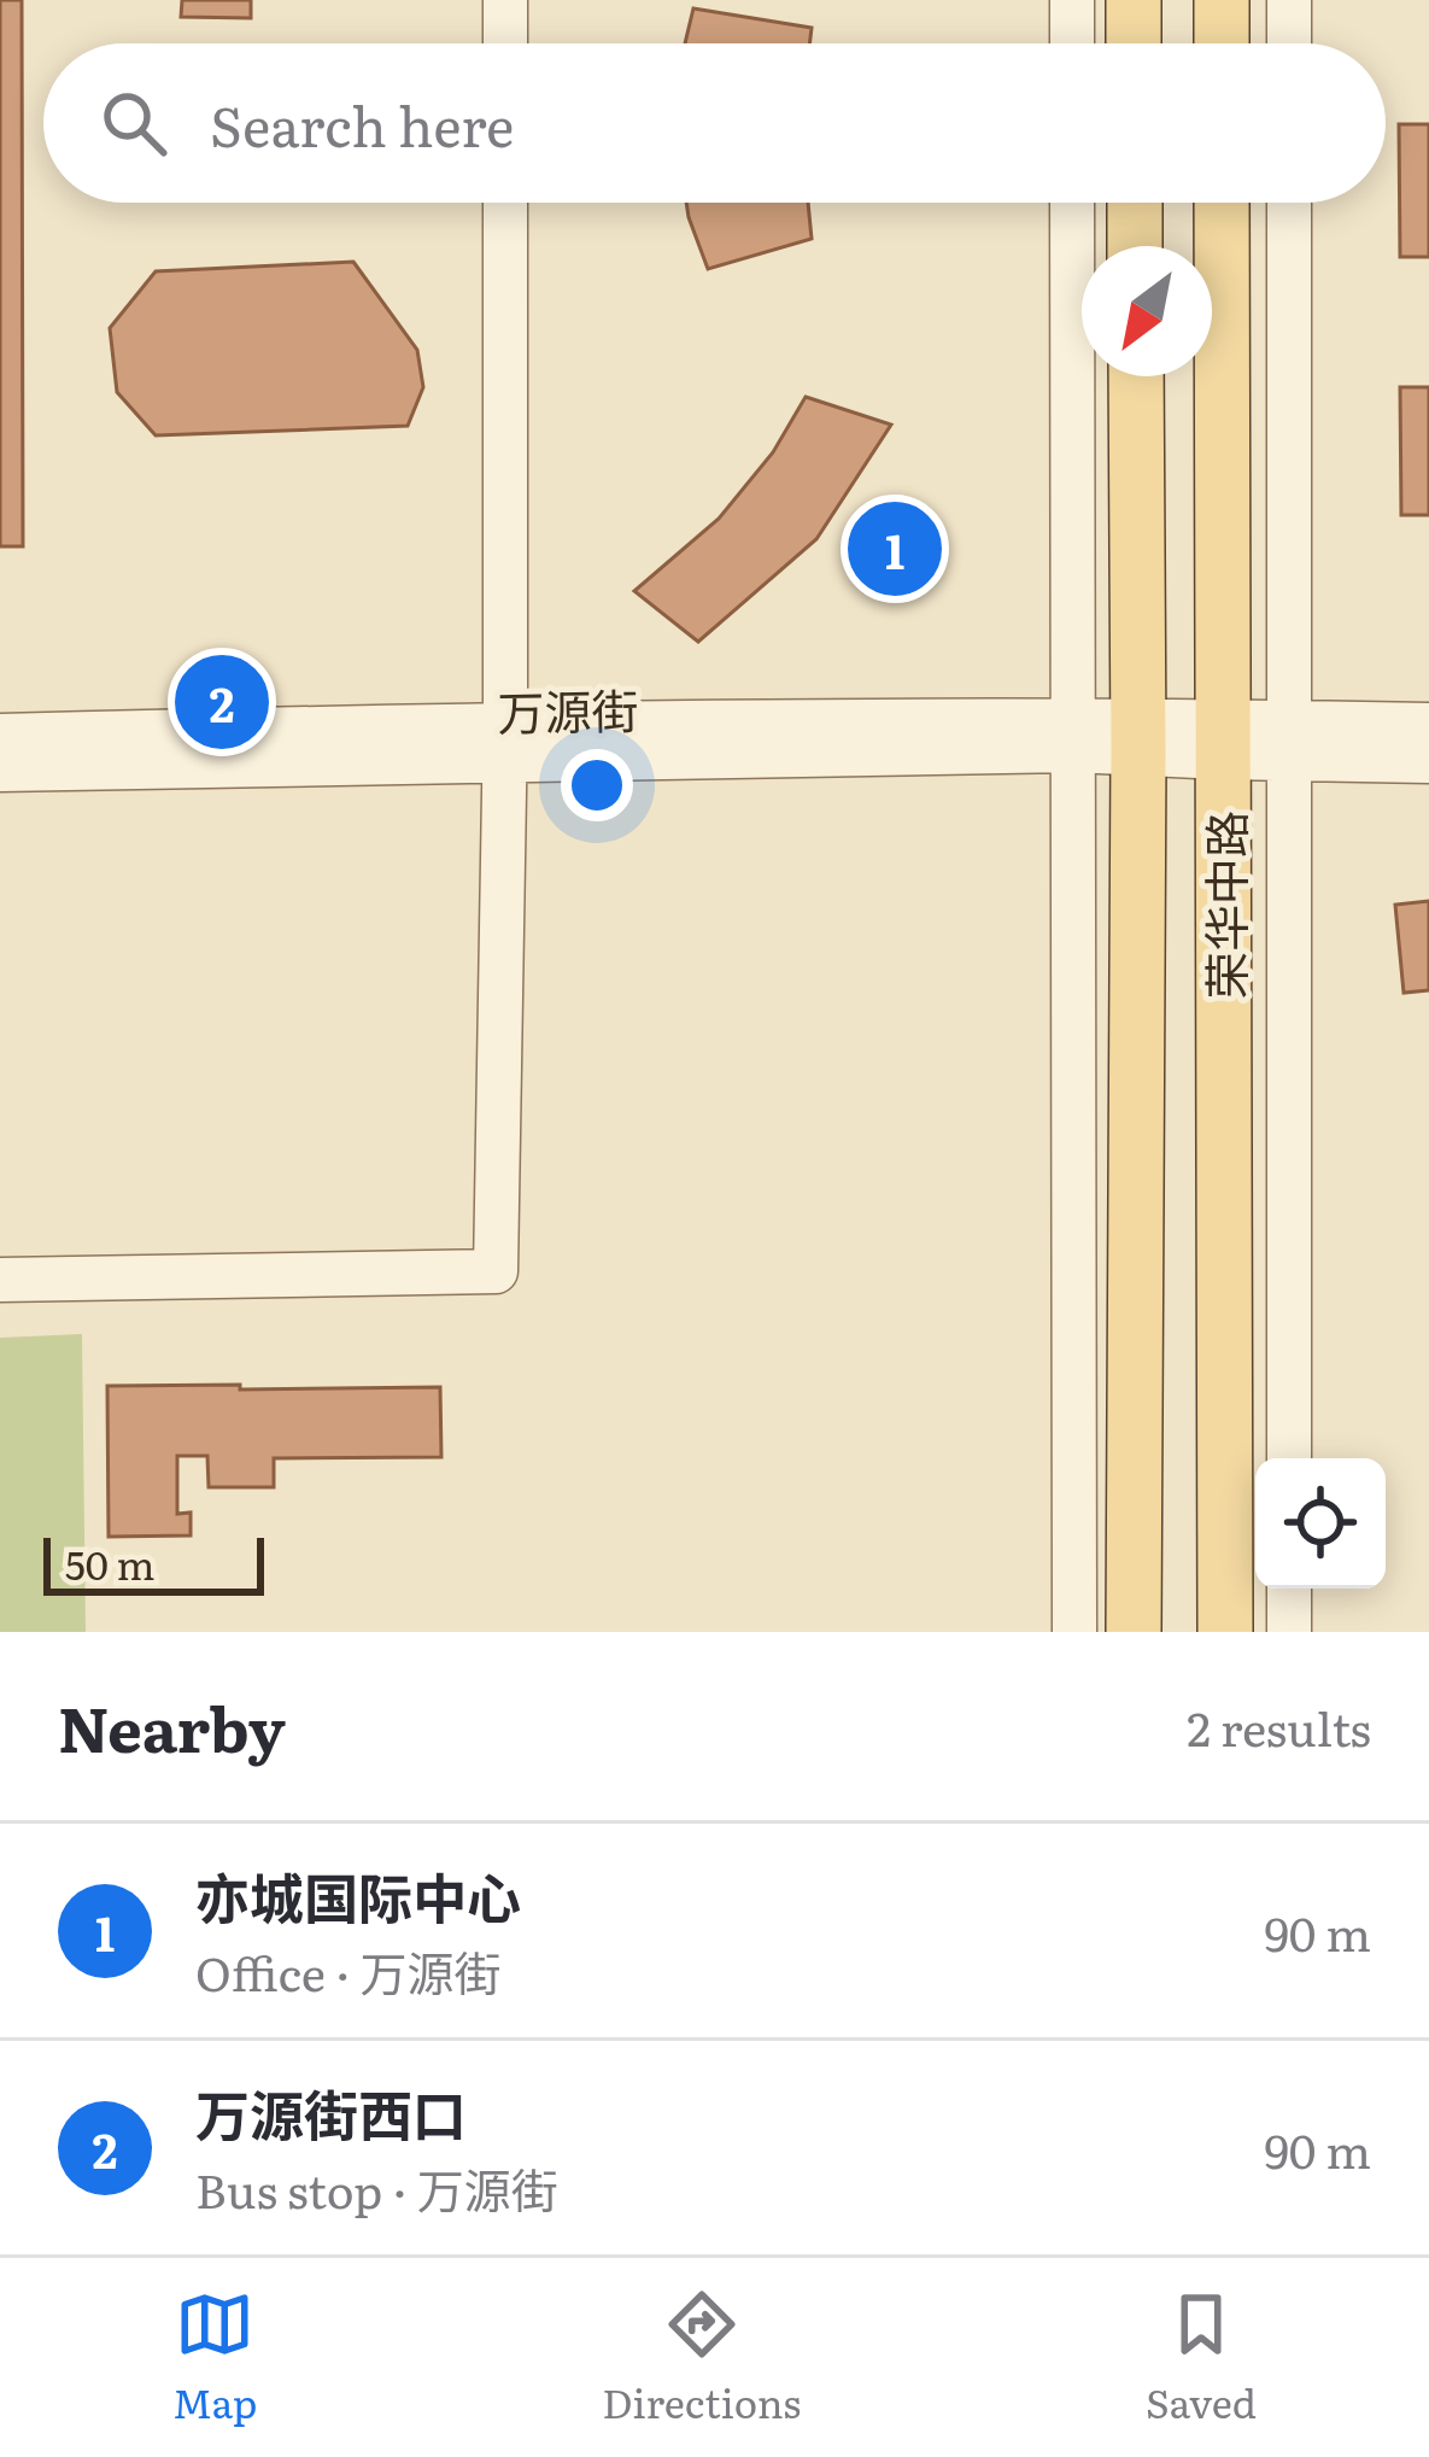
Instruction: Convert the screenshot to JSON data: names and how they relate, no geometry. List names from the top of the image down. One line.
{"streets":{"main road":["荣华中路"],"street":["万源街"]},"crossings":[["万源街","荣华中路"]],"scale_bar":"50 m","north":"bottom left","page":{"search":"Search here","pins":["1","2"],"scale":"50 m","heading":["Nearby","2 results"],"list":[{"mark":"1","name":"亦城国际中心","note":"Office · 万源街","value":"90 m"},{"mark":"2","name":"万源街西口","note":"Bus stop · 万源街","value":"90 m"}],"nav":["Map","Directions","Saved"]}}
